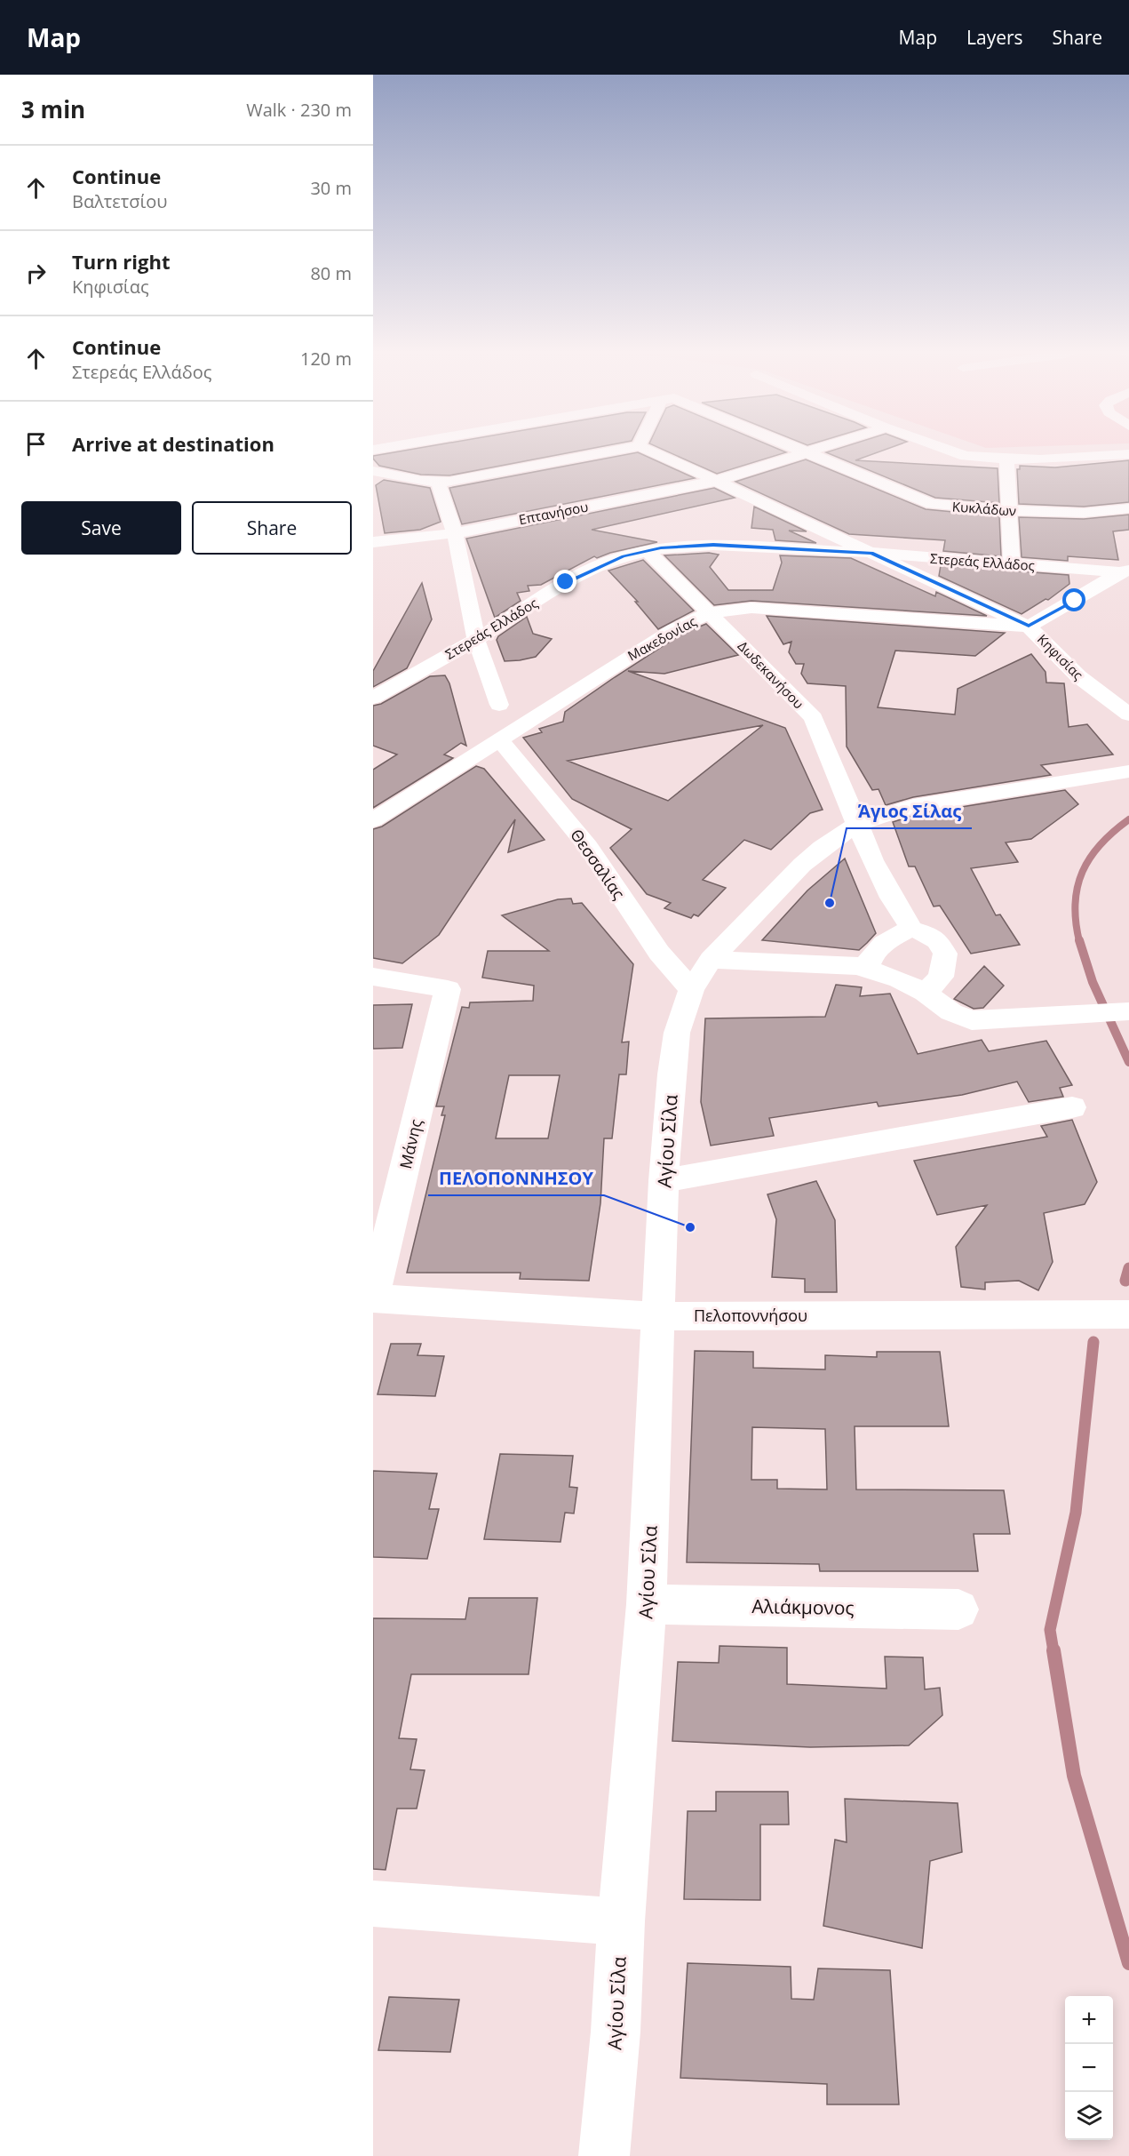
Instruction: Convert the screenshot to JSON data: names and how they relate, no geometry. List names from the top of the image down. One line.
{"streets":{"street":["Κυκλάδων","Επτανήσου","Στερεάς Ελλάδος","Μακεδονίας","Κηφισίας","Δωδεκανήσου","Θεσσαλίας","Αγίου Σίλα","Μάνης","Πελοποννήσου","Αλιάκμονος"]},"crossings":[["Κυκλάδων","Επτανήσου"],["Επτανήσου","Κηφισίας"],["Στερεάς Ελλάδος","Κηφισίας"],["Στερεάς Ελλάδος","Δωδεκανήσου"],["Μακεδονίας","Κηφισίας"],["Μακεδονίας","Δωδεκανήσου"],["Μακεδονίας","Θεσσαλίας"],["Θεσσαλίας","Αγίου Σίλα"],["Αγίου Σίλα","Πελοποννήσου"],["Αγίου Σίλα","Αλιάκμονος"],["Μάνης","Πελοποννήσου"]],"places":["Άγιος Σίλας","ΠΕΛΟΠΟΝΝΗΣΟΥ"],"page":{"header":"Map","nav":["Map","Layers","Share"],"heading":["3 min","Walk · 230 m"],"list":[["Continue","Βαλτετσίου","30 m"],["Turn right","Κηφισίας","80 m"],["Continue","Στερεάς Ελλάδος","120 m"],"Arrive at destination"],"buttons":["Save","Share"],"map_buttons":["+","−"]}}
